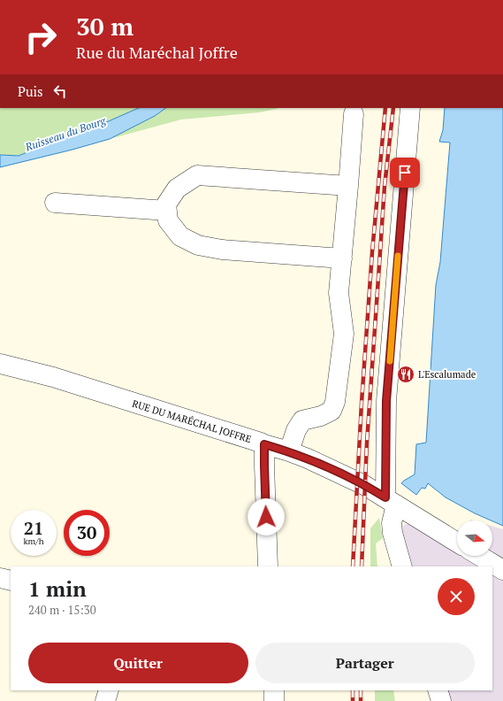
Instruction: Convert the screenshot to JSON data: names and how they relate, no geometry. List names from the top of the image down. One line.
{"streets":{"street":["RUE DU MARÉCHAL JOFFRE"]},"water":["Ruisseau du Bourg"],"places":{"restaurant":["L'Escalumade"]},"north":"right","page":{"turn":["30 m","Rue du Maréchal Joffre"],"then":"Puis","speed":"21 km/h","limit":"30","heading":["1 min","240 m · 15:30"],"buttons":["Quitter","Partager"]}}
